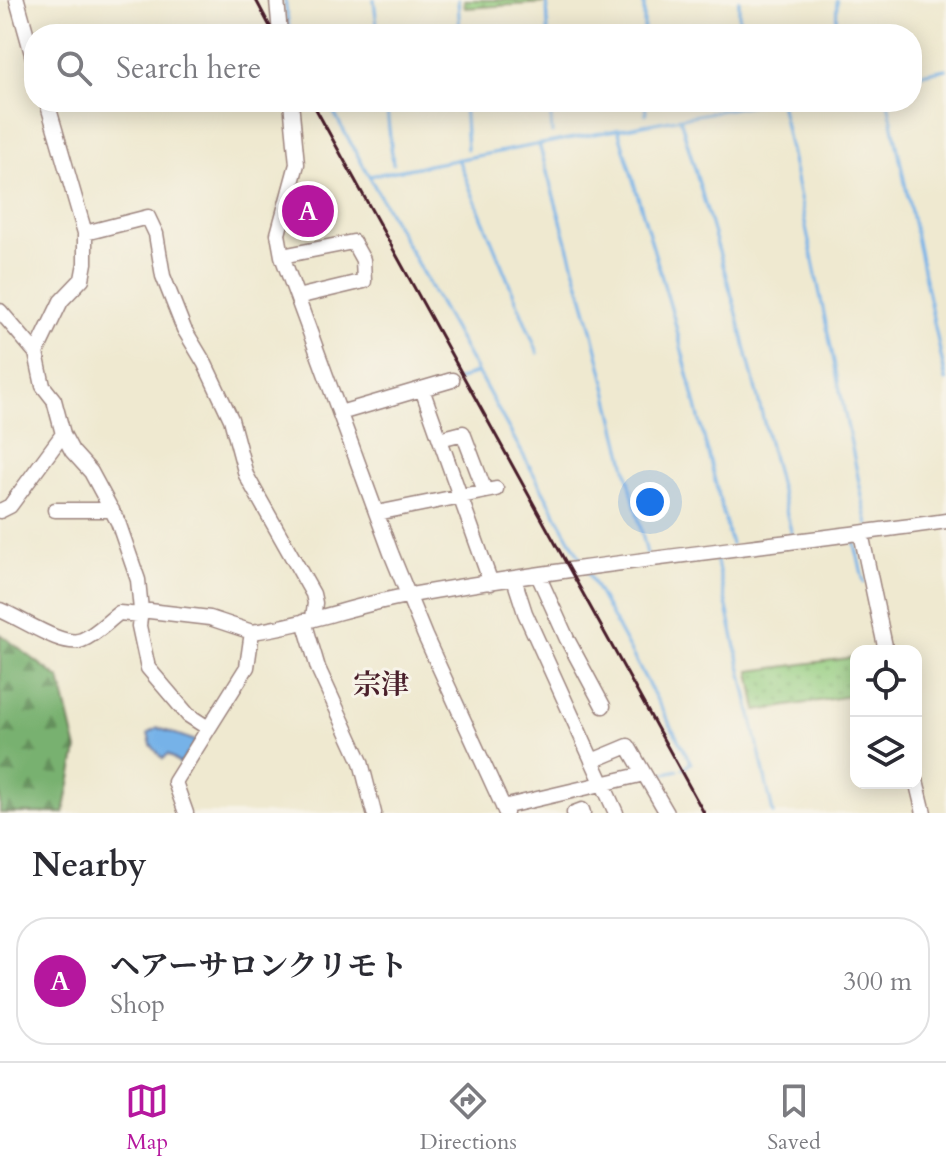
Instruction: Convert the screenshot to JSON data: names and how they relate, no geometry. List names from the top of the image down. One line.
{"districts":["宗津"],"page":{"search":"Search here","pins":"A","heading":"Nearby","list":[{"mark":"A","name":"ヘアーサロンクリモト","note":"Shop","value":"300 m"}],"nav":["Map","Directions","Saved"]}}
